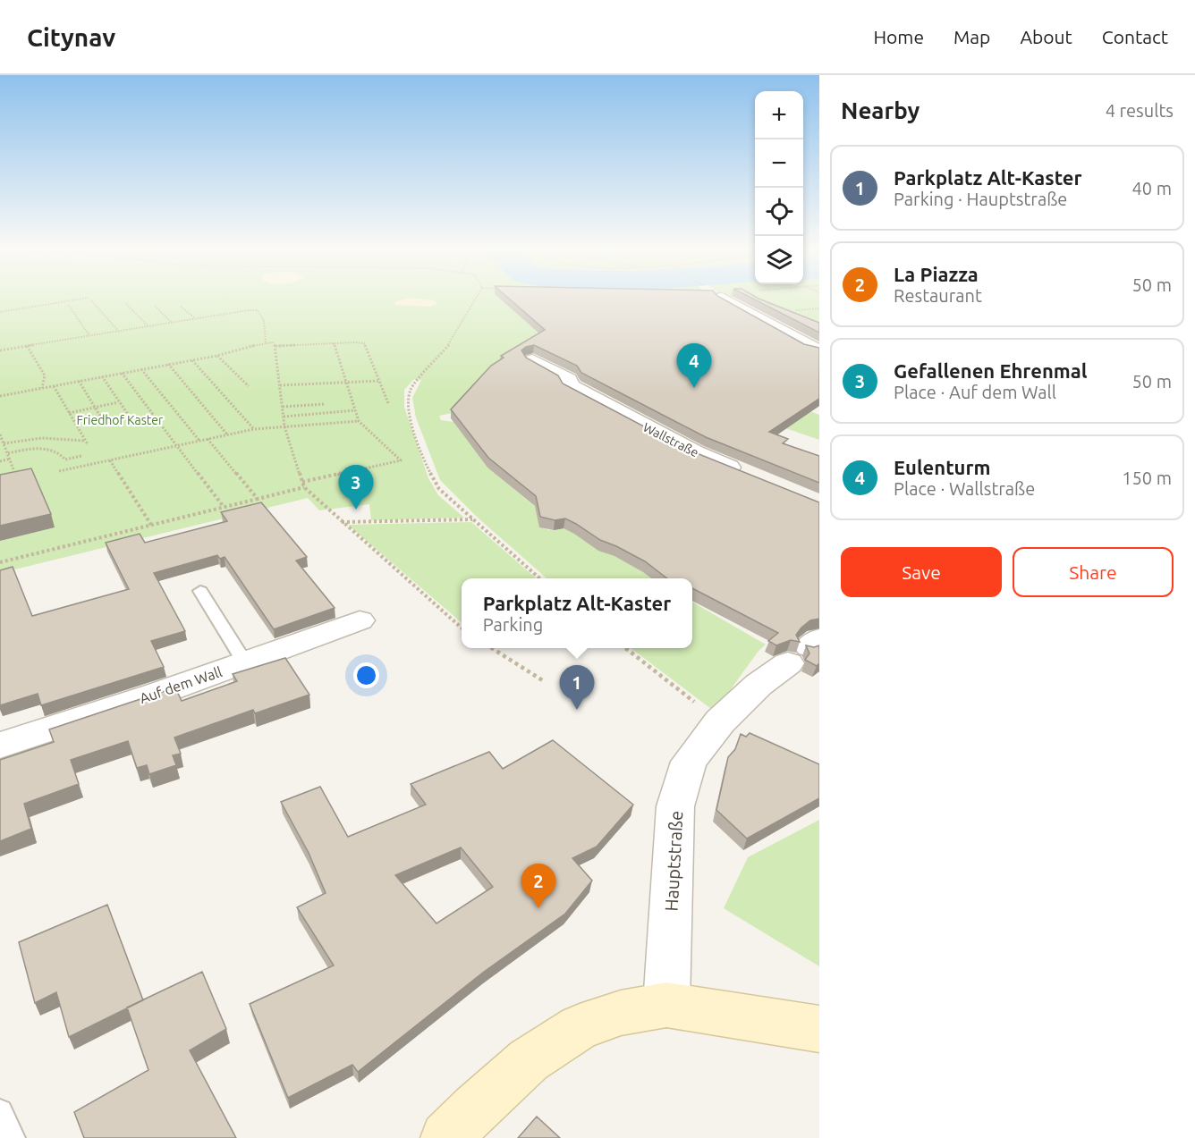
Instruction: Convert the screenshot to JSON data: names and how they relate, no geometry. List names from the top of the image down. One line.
{"streets":{"street":["Wallstraße","Auf dem Wall","Hauptstraße"]},"parks":["Friedhof Kaster"],"page":{"header":"Citynav","nav":["Home","Map","About","Contact"],"heading":["Nearby","4 results"],"map_buttons":["+","−"],"list":[{"mark":"1","name":"Parkplatz Alt-Kaster","note":"Parking · Hauptstraße","value":"40 m"},{"mark":"2","name":"La Piazza","note":"Restaurant","value":"50 m"},{"mark":"3","name":"Gefallenen Ehrenmal","note":"Place · Auf dem Wall","value":"50 m"},{"mark":"4","name":"Eulenturm","note":"Place · Wallstraße","value":"150 m"}],"pins":["4","3","1","2"],"buttons":["Save","Share"],"popup":["Parkplatz Alt-Kaster","Parking"]}}
